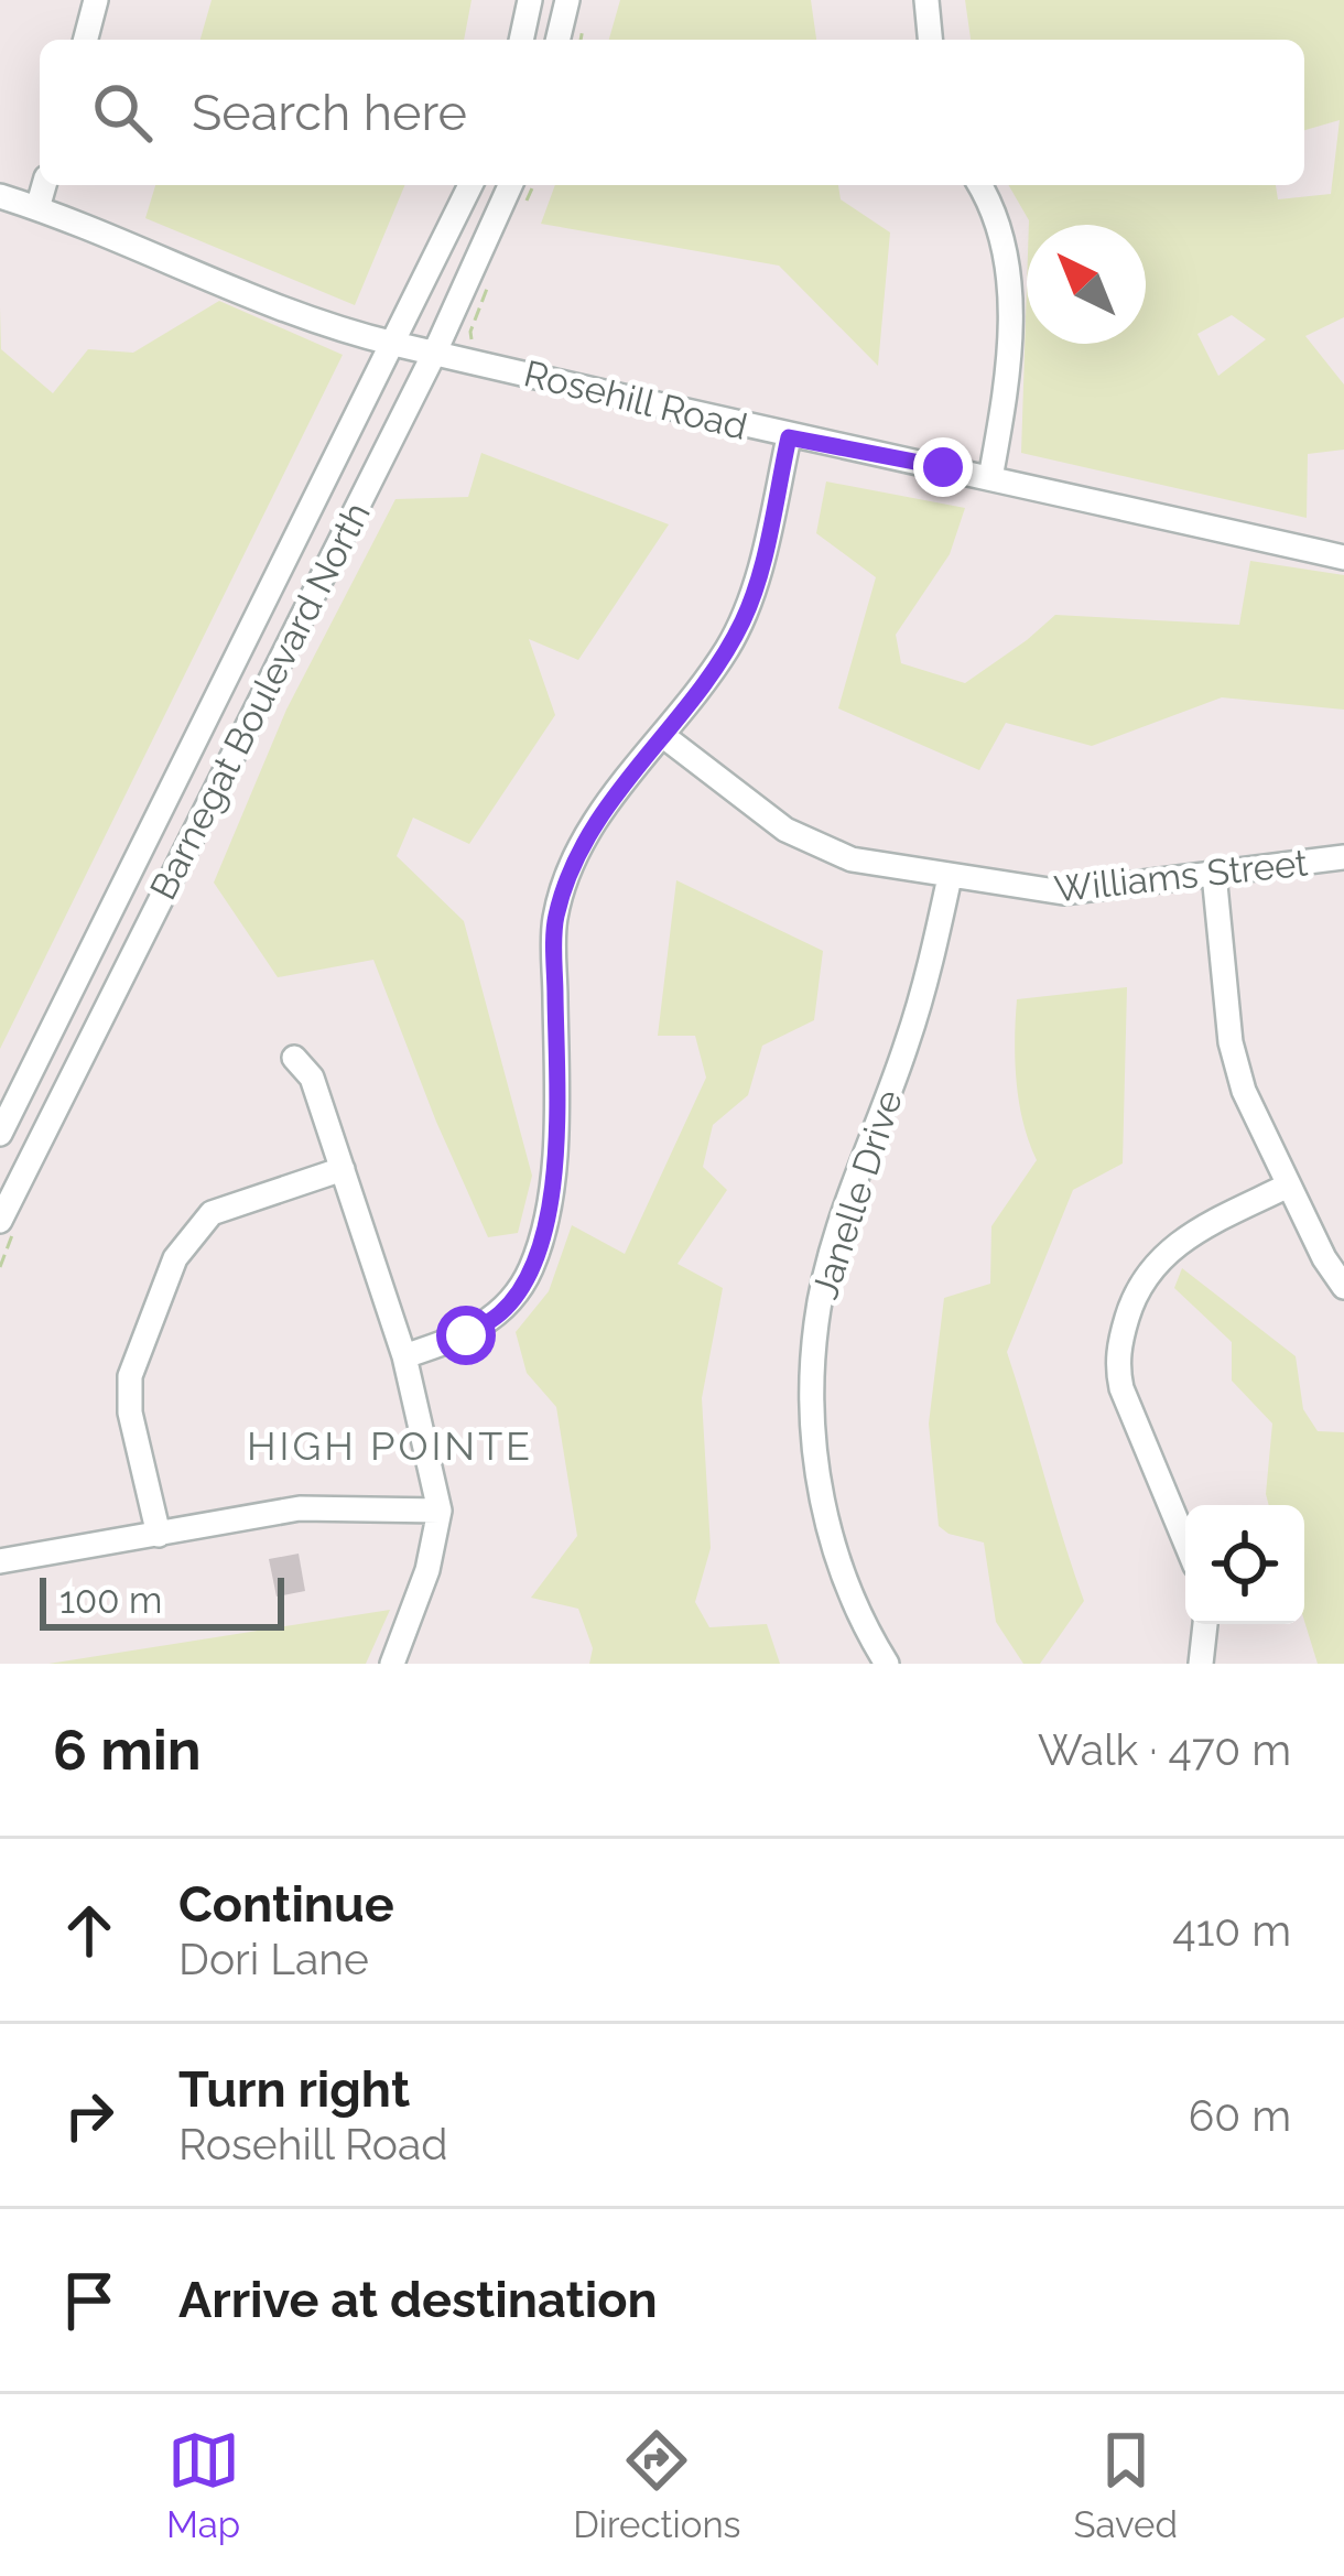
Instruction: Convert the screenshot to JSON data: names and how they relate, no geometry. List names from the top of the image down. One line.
{"streets":{"street":["Rosehill Road","Barnegat Boulevard North","Williams Street","Janelle Drive"]},"crossings":[["Rosehill Road","Barnegat Boulevard North"],["Williams Street","Janelle Drive"]],"districts":["HIGH POINTE"],"scale_bar":"100 m","north":"top left","page":{"search":"Search here","scale":"100 m","heading":["6 min","Walk · 470 m"],"list":[["Continue","Dori Lane","410 m"],["Turn right","Rosehill Road","60 m"],"Arrive at destination"],"nav":["Map","Directions","Saved"]}}
